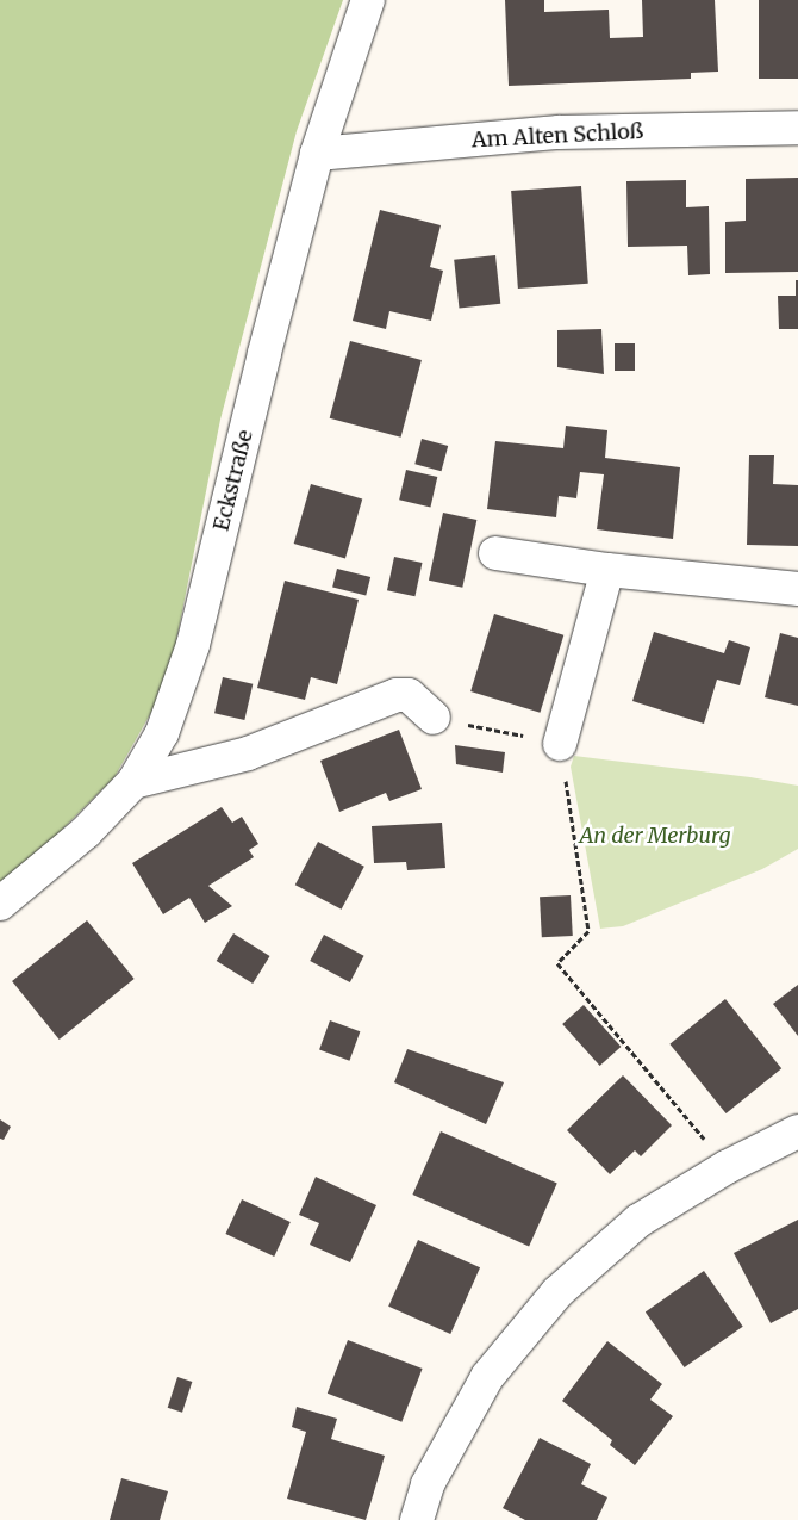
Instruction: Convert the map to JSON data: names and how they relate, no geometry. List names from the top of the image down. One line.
{"streets":{"street":["Am Alten Schloß","Eckstraße"]},"crossings":[["Am Alten Schloß","Eckstraße"]],"parks":["An der Merburg"]}
